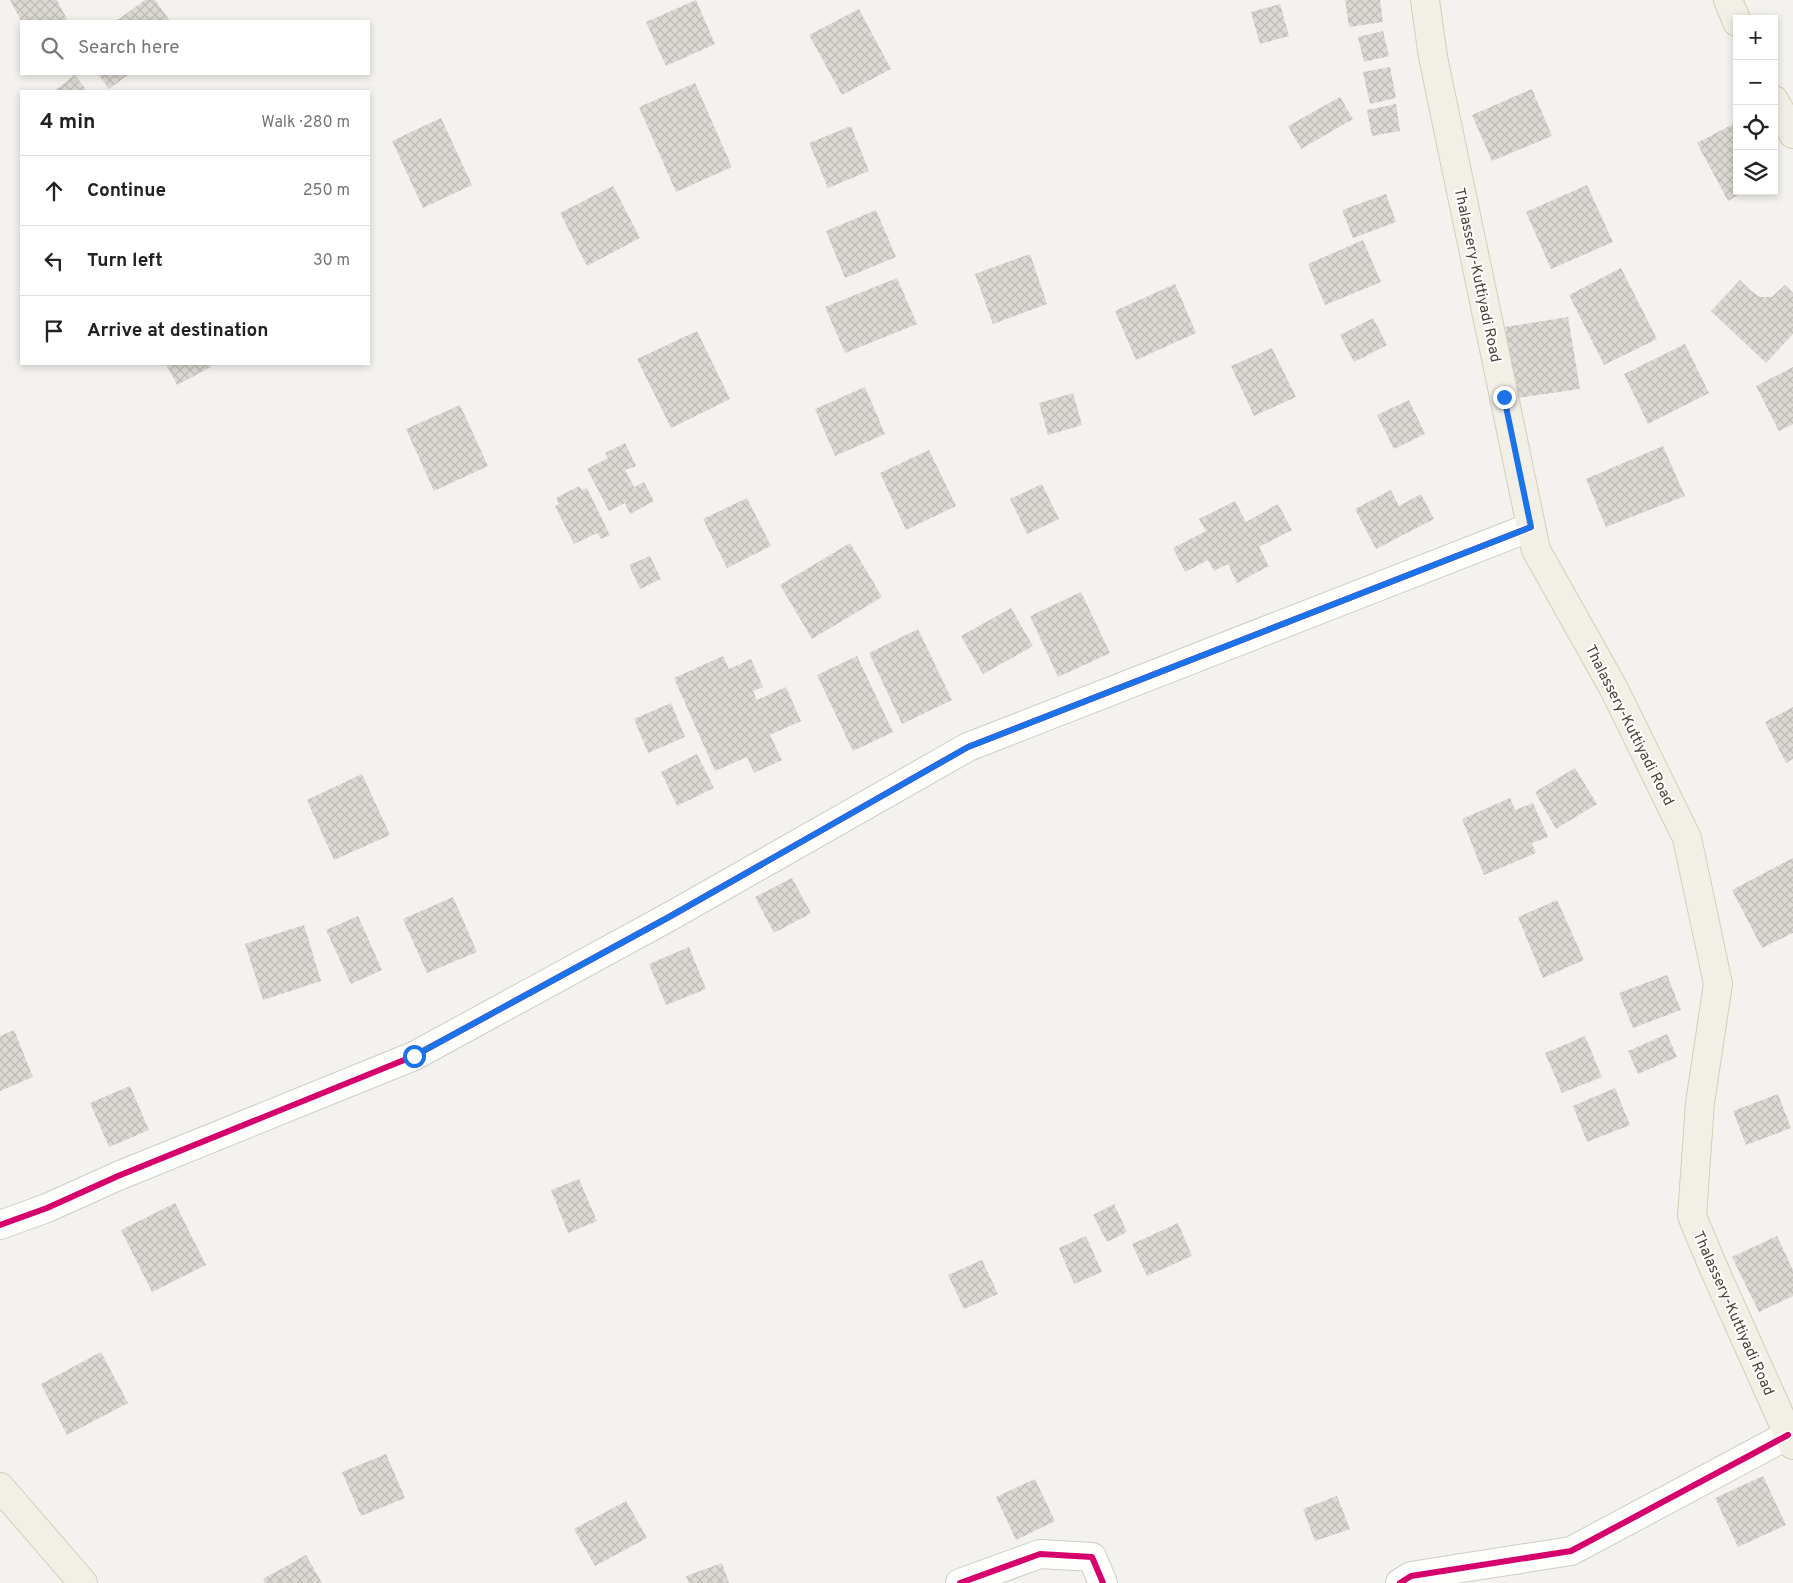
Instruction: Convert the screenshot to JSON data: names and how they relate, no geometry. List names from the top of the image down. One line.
{"streets":{"main road":["Thalassery-Kuttiyadi Road"]},"page":{"map_buttons":["+","−"],"search":"Search here","heading":["4 min","Walk · 280 m"],"list":[["Continue","250 m"],["Turn left","30 m"],"Arrive at destination"]}}
